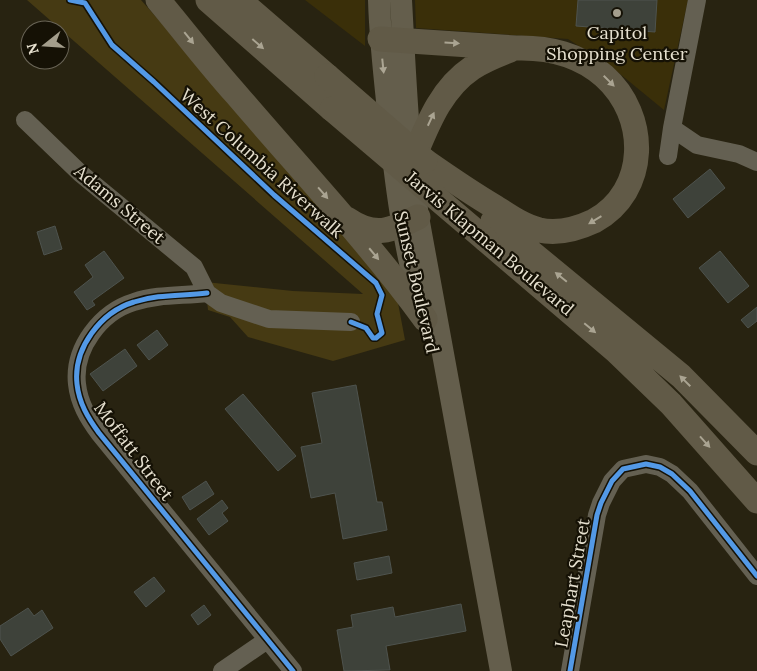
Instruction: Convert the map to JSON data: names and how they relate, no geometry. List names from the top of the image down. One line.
{"streets":{"highway":["Jarvis Klapman Boulevard"],"main road":["Sunset Boulevard"],"street":["Adams Street","Moffatt Street","Leaphart Street"],"cycle path":["West Columbia Riverwalk"]},"crossings":[["Adams Street","Moffatt Street"],["Jarvis Klapman Boulevard","Sunset Boulevard"]],"places":["Capitol Shopping Center"],"north":"left"}
